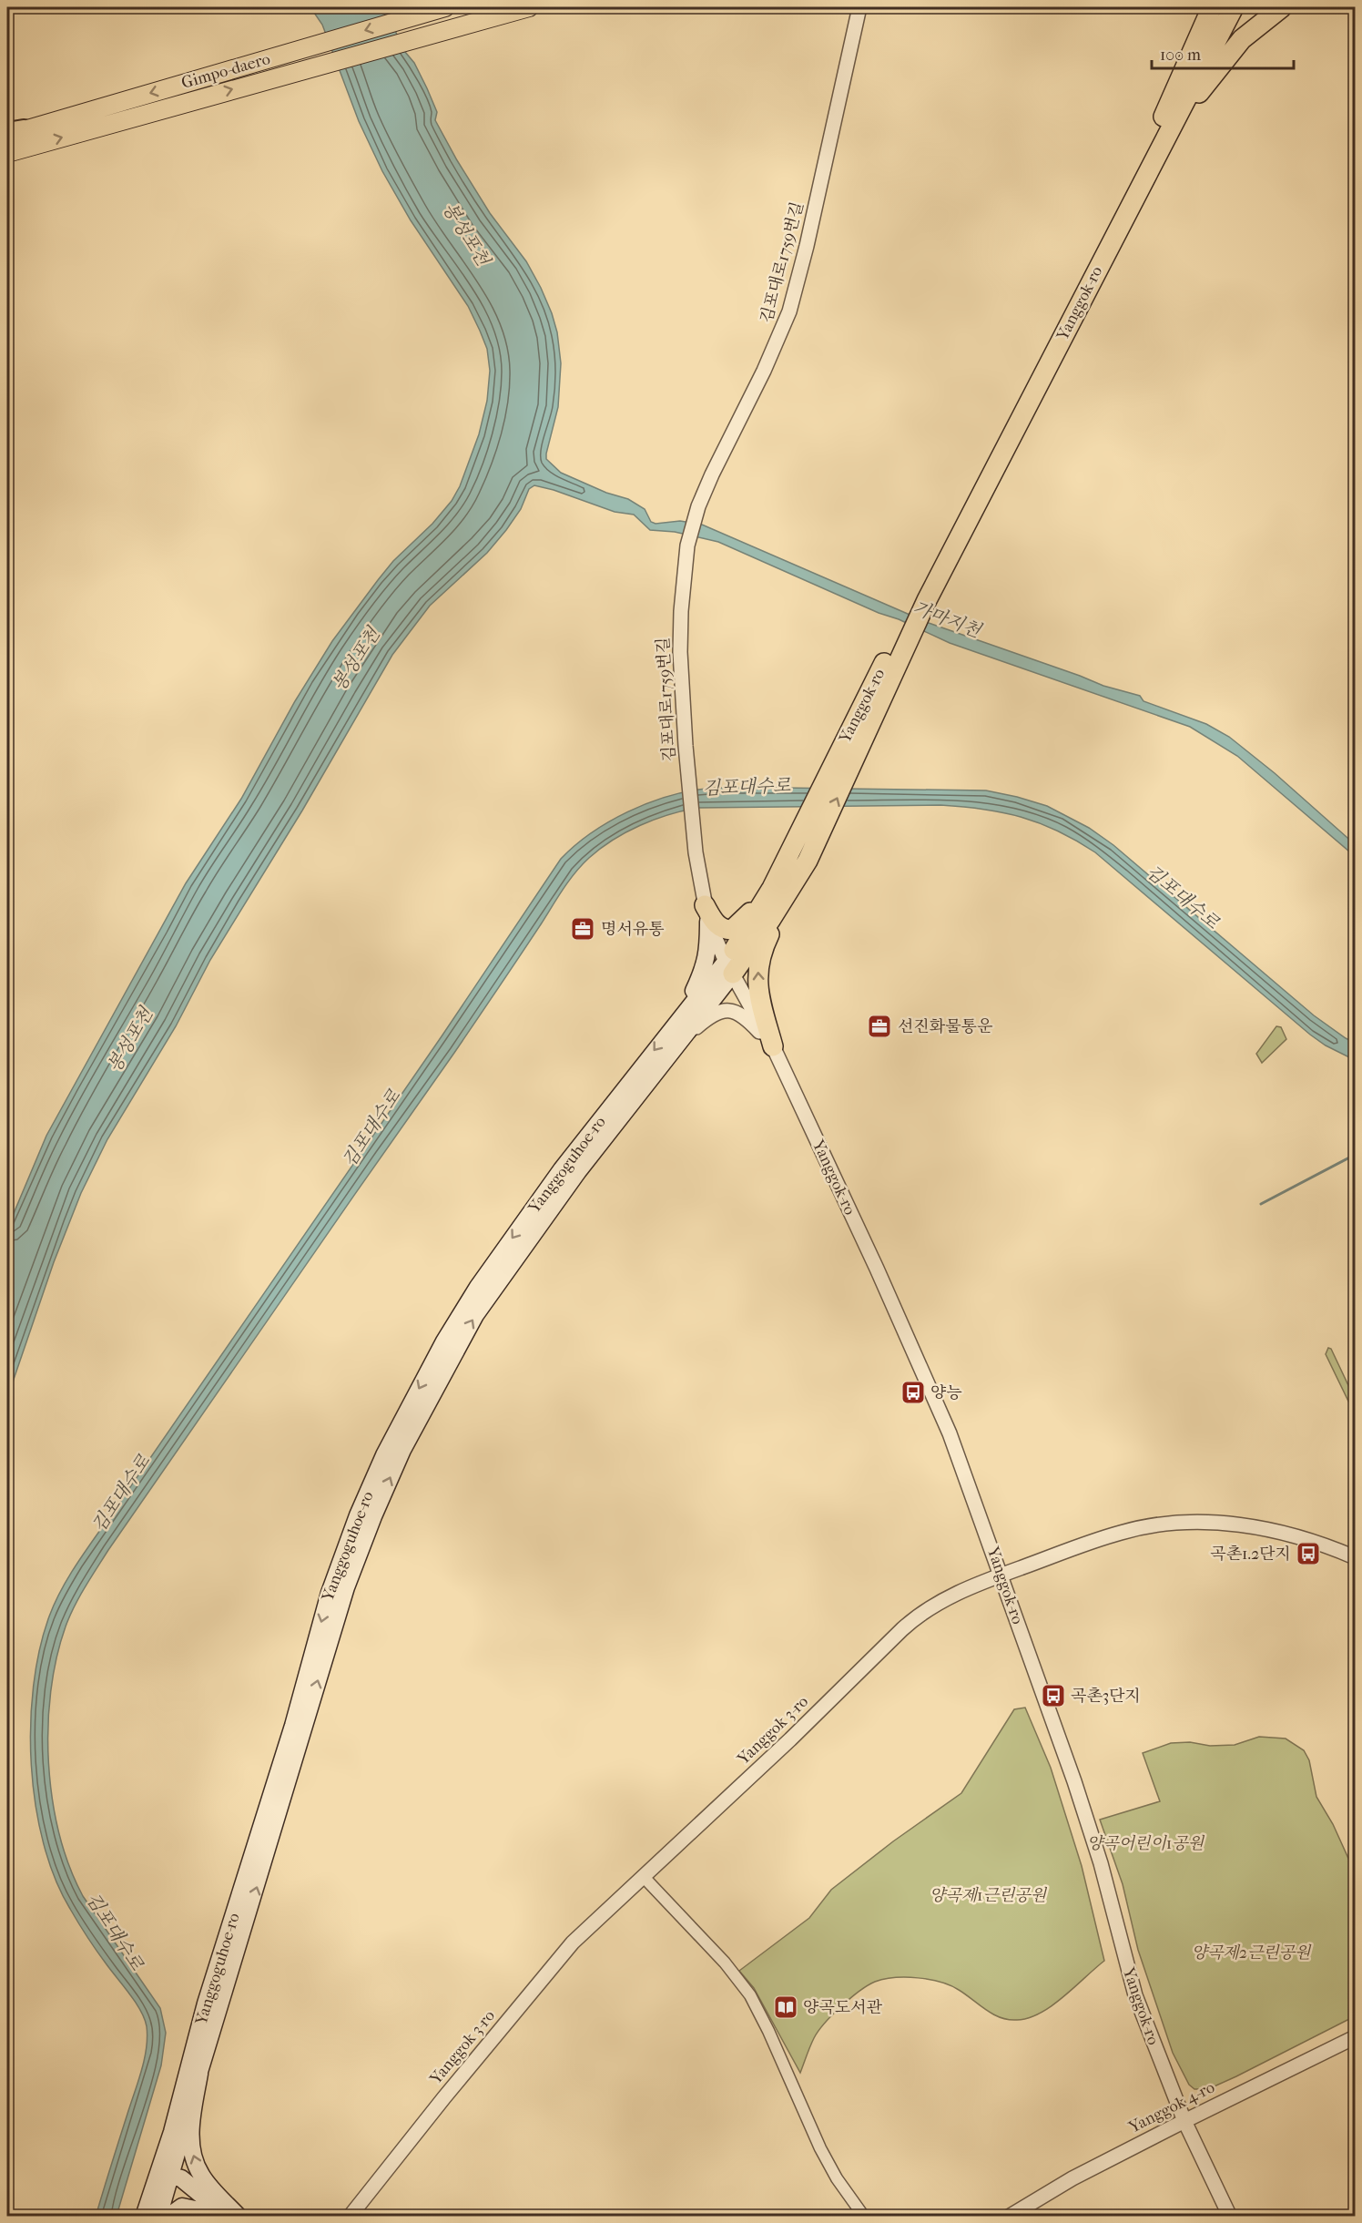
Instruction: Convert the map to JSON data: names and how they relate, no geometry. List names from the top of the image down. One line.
{"streets":{"highway":["Yanggok-ro"],"main road":["Gimpo-daero","Yanggoguhoe-ro"],"street":["김포대로1759번길","Yanggok 3-ro","Yanggok 4-ro"]},"crossings":[["Yanggok-ro","Yanggoguhoe-ro"],["Yanggok-ro","Yanggok 3-ro"],["Yanggok-ro","Yanggok 4-ro"]],"water":["봉성포천","가마지천","김포대수로"],"parks":["양곡어린이1공원","양곡제1근린공원","양곡제2근린공원"],"places":{"office":["명서유통","선진화물통운"],"bus stop":["양능","곡촌1.2단지","곡촌3단지"],"library":["양곡도서관"]},"scale_bar":"100 m"}
